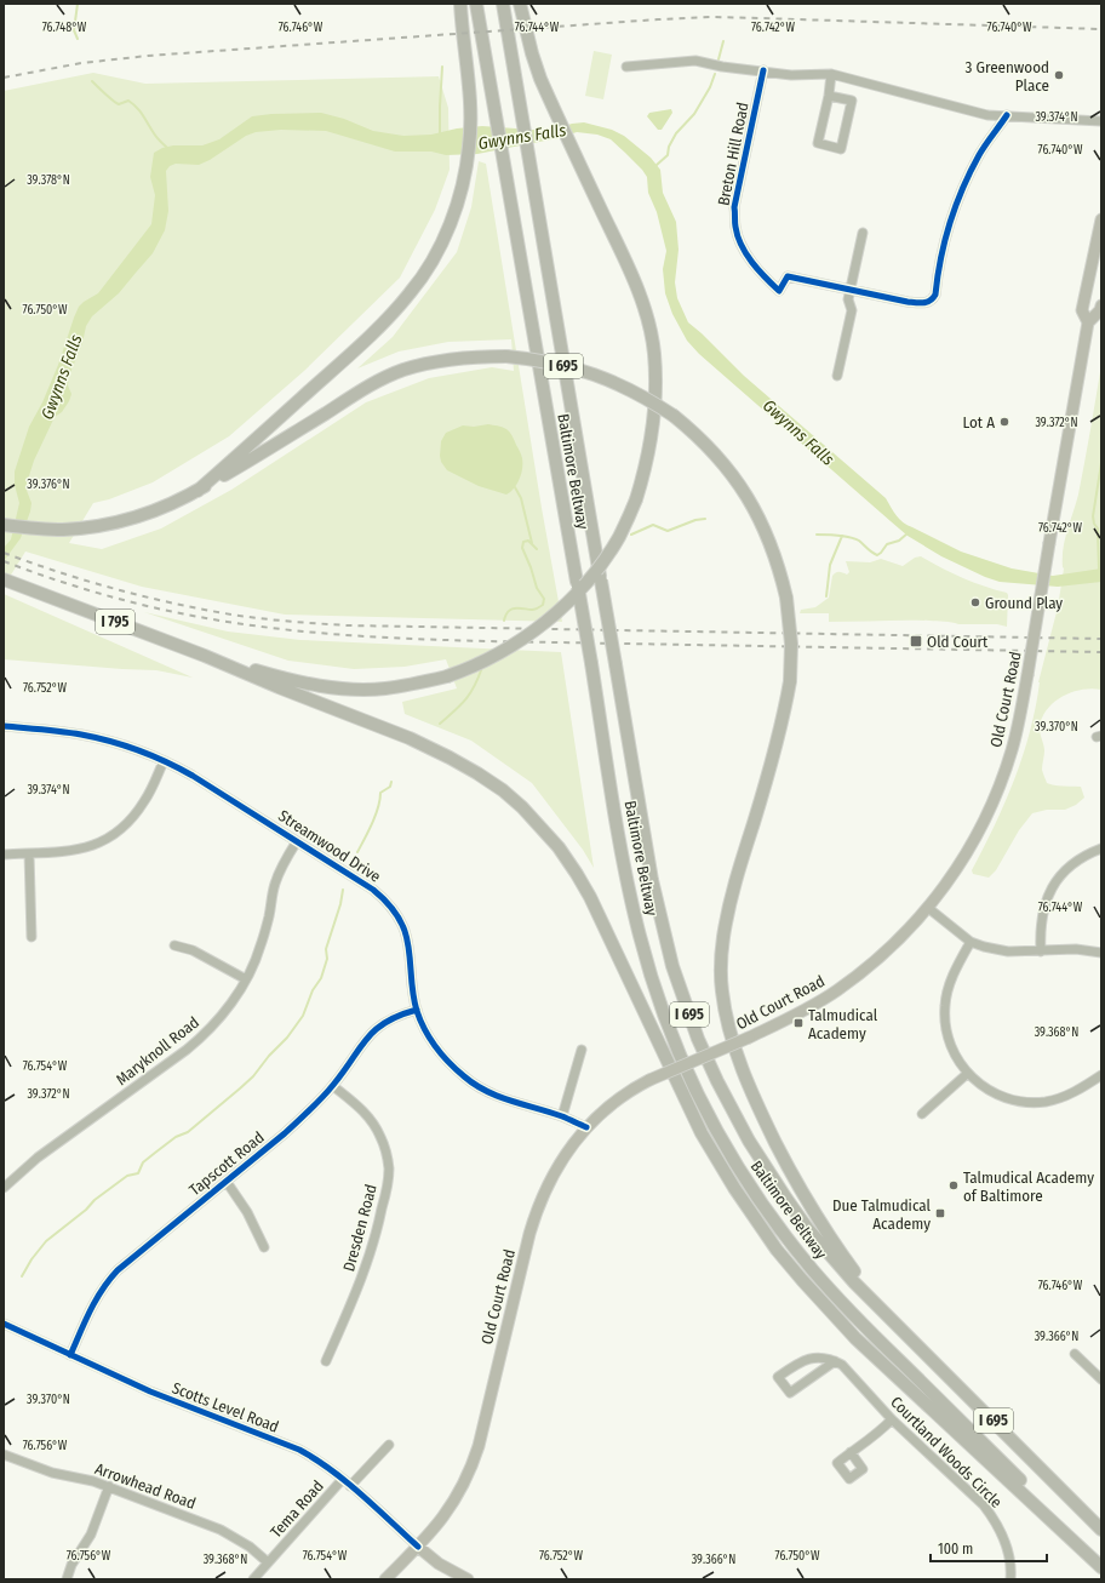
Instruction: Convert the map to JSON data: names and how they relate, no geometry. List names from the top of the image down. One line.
{"streets":{"highway":["I 695","Baltimore Beltway","I 795"],"main road":["Old Court Road","Scotts Level Road"],"street":["Breton Hill Road","Streamwood Drive","Maryknoll Road","Tapscott Road","Dresden Road","Courtland Woods Circle","Arrowhead Road","Tema Road"]},"crossings":[["Old Court Road","Streamwood Drive"],["Old Court Road","Scotts Level Road"],["Streamwood Drive","Maryknoll Road"],["Streamwood Drive","Tapscott Road"],["Tapscott Road","Dresden Road"],["Tapscott Road","Scotts Level Road"],["Scotts Level Road","Tema Road"],["Arrowhead Road","Tema Road"]],"water":["Gwynns Falls"],"places":{"other":["3 Greenwood Place","Lot A","Ground Play","Talmudical Academy of Baltimore"],"transit":["Old Court","Talmudical Academy","Due Talmudical Academy"]},"scale_bar":"100 m","coordinates":["76.748°W","76.740°W","76.746°W","76.744°W","76.742°W","39.374°N","39.378°N","76.750°W","39.372°N","39.376°N","76.752°W","39.370°N","39.368°N","76.754°W","39.366°N","76.756°W"]}
